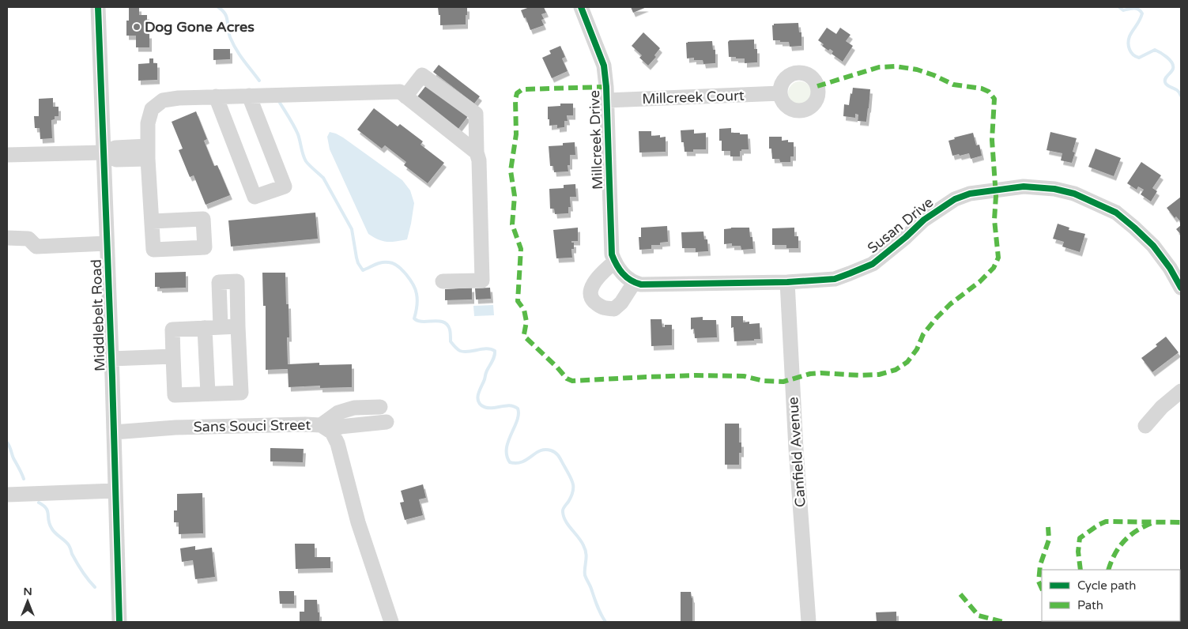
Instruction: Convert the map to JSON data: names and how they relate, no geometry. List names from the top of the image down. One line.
{"streets":{"street":["Millcreek Court","Millcreek Drive","Susan Drive","Middlebelt Road","Sans Souci Street","Canfield Avenue"]},"crossings":[["Millcreek Court","Millcreek Drive"],["Millcreek Drive","Susan Drive"],["Susan Drive","Canfield Avenue"],["Middlebelt Road","Sans Souci Street"]],"places":["Dog Gone Acres"],"legend":["Cycle path","Path"],"north":"top"}
